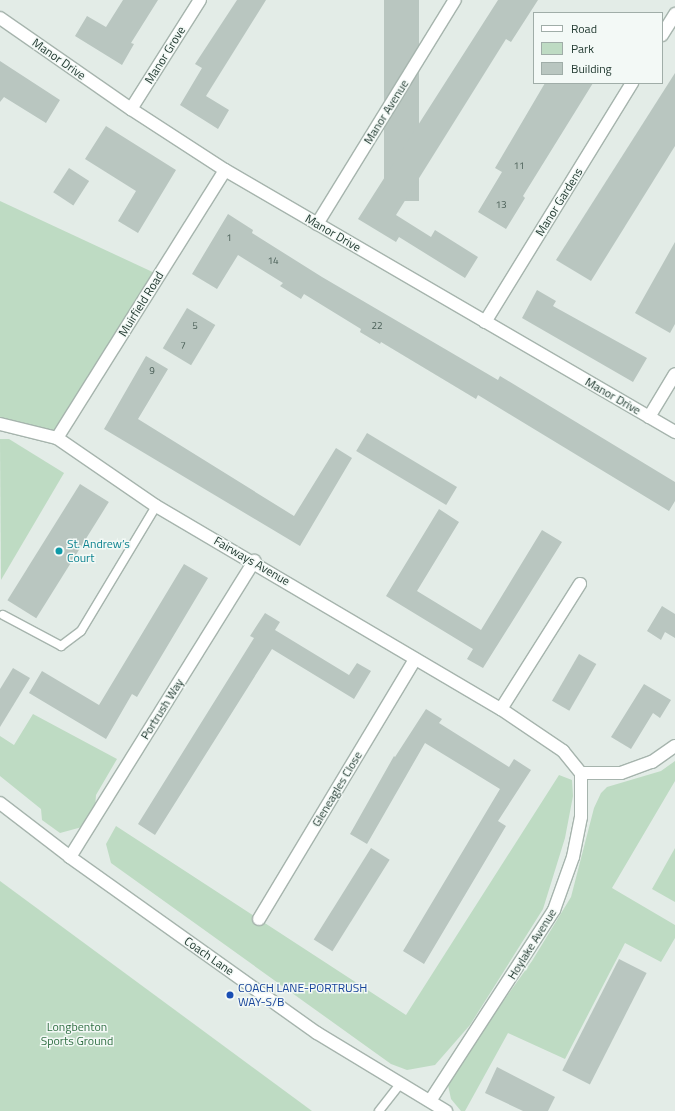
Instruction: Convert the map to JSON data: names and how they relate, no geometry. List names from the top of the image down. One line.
{"streets":{"street":["Manor Grove","Manor Drive","Manor Avenue","Manor Gardens","Muirfield Road","Fairways Avenue","Portrush Way","Gleneagles Close","Hoylake Avenue","Coach Lane"]},"crossings":[["Manor Grove","Manor Drive"],["Manor Drive","Manor Avenue"],["Manor Drive","Manor Gardens"],["Manor Drive","Muirfield Road"],["Muirfield Road","Fairways Avenue"],["Fairways Avenue","Portrush Way"],["Fairways Avenue","Gleneagles Close"],["Fairways Avenue","Hoylake Avenue"],["Portrush Way","Coach Lane"],["Hoylake Avenue","Coach Lane"]],"parks":["Longbenton Sports Ground"],"places":["St. Andrew’s Court","COACH LANE-PORTRUSH WAY-S/B"],"house_numbers":["11","13","1","14","5","22","7","9"],"legend":["Road","Park","Building"]}
